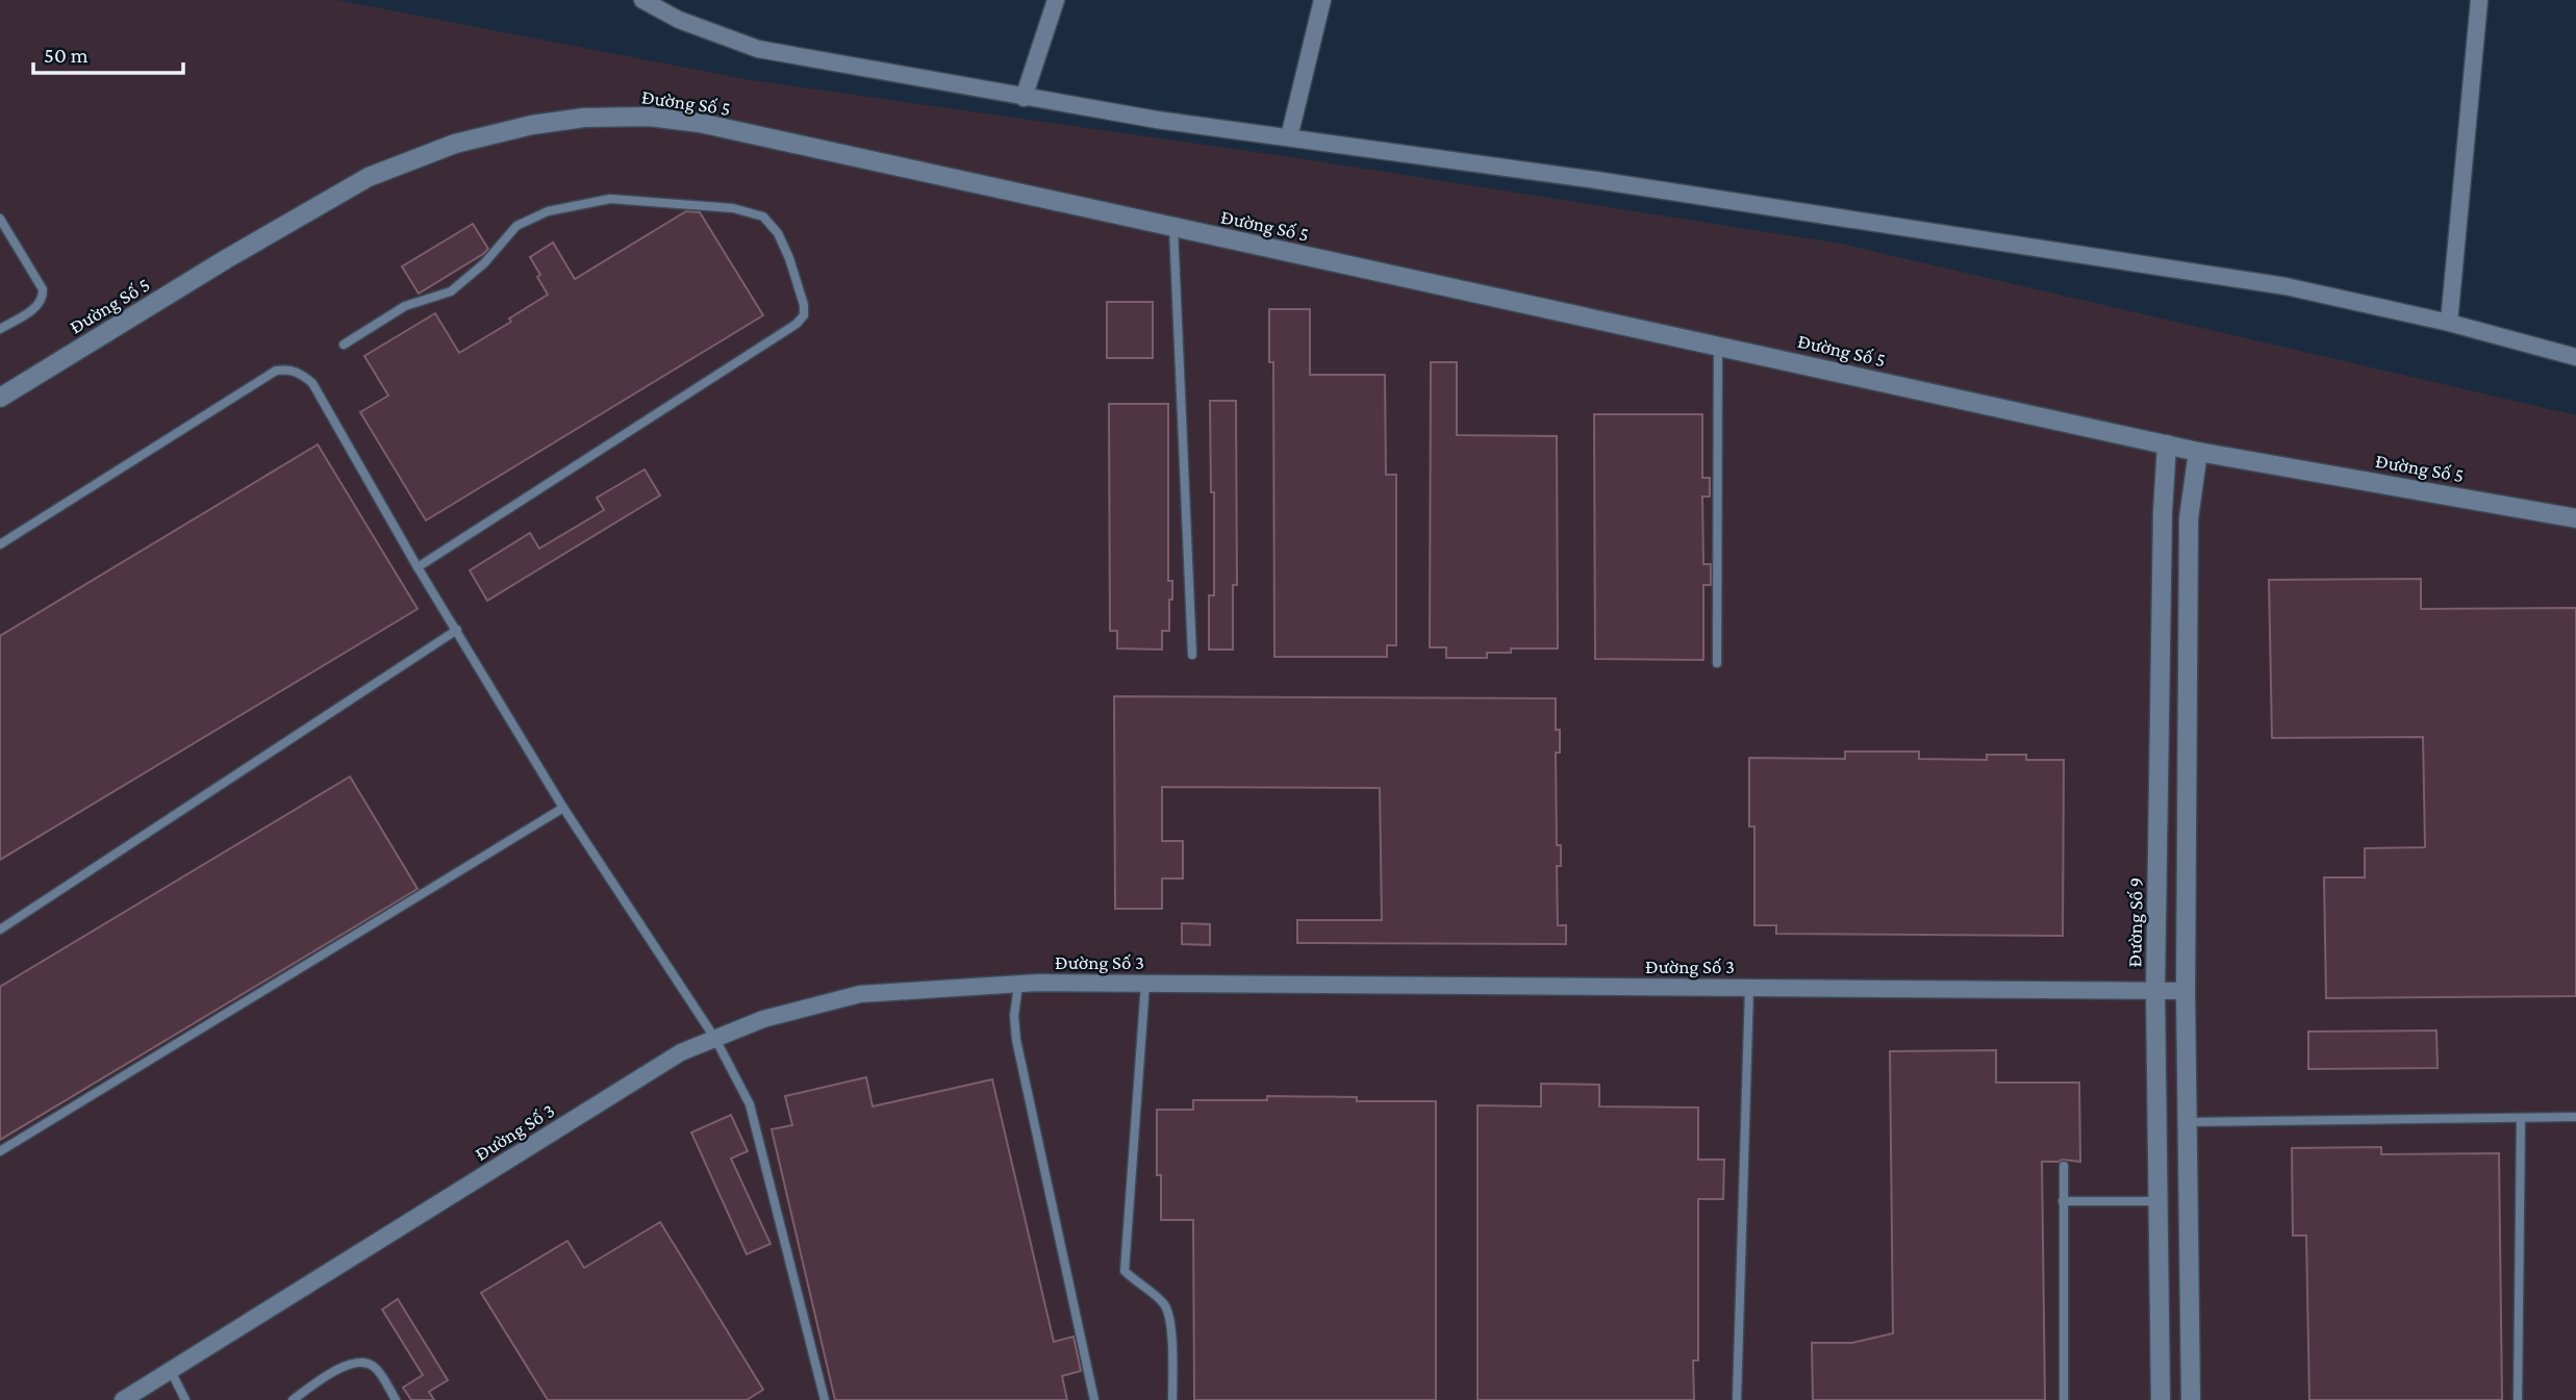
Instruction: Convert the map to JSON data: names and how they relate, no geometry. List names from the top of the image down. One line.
{"streets":{"street":["Đường Số 5","Đường Số 9","Đường Số 3"]},"crossings":[["Đường Số 5","Đường Số 9"],["Đường Số 9","Đường Số 3"]],"scale_bar":"50 m"}
